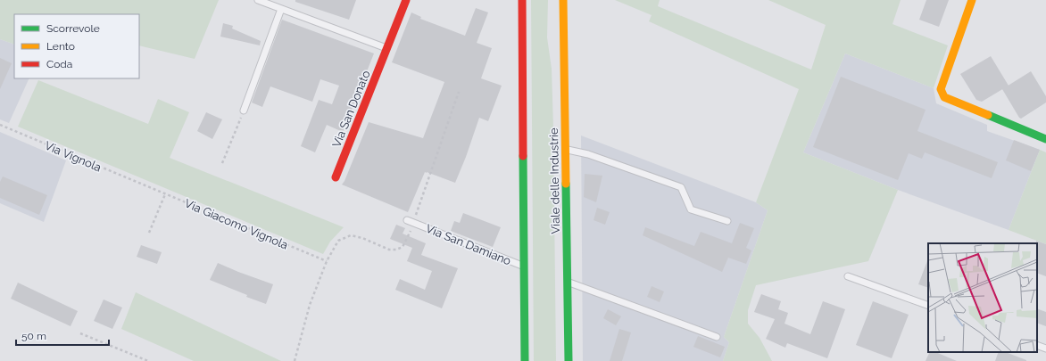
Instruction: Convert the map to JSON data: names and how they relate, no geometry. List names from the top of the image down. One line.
{"streets":{"main road":["Via San Donato","Viale delle Industrie"],"lane":["Via San Damiano"],"path":["Via Vignola","Via Giacomo Vignola"]},"crossings":[["Via Vignola","Via Giacomo Vignola"],["Via Giacomo Vignola","Via San Damiano"]],"legend":["Scorrevole","Lento","Coda"],"scale_bar":"50 m"}
